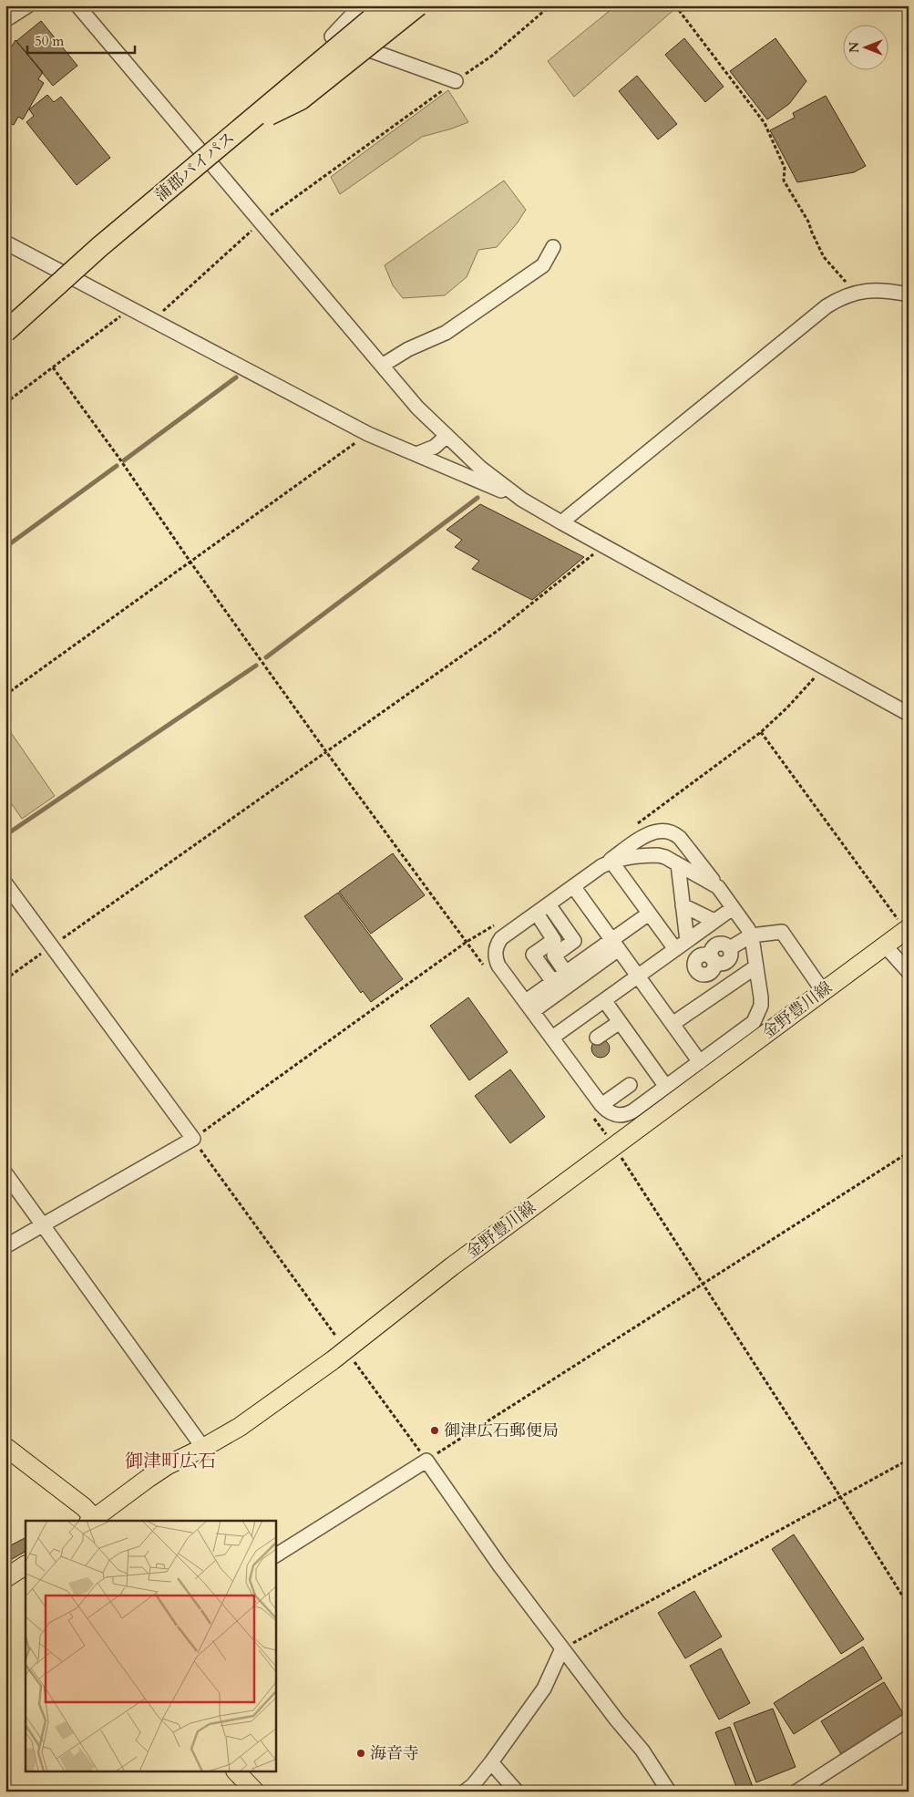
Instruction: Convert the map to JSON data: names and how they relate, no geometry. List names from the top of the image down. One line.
{"streets":{"highway":["蒲郡バイパス"],"main road":["金野豊川線"]},"districts":["御津町広石"],"places":["御津広石郵便局","海音寺"],"scale_bar":"50 m","north":"left"}
